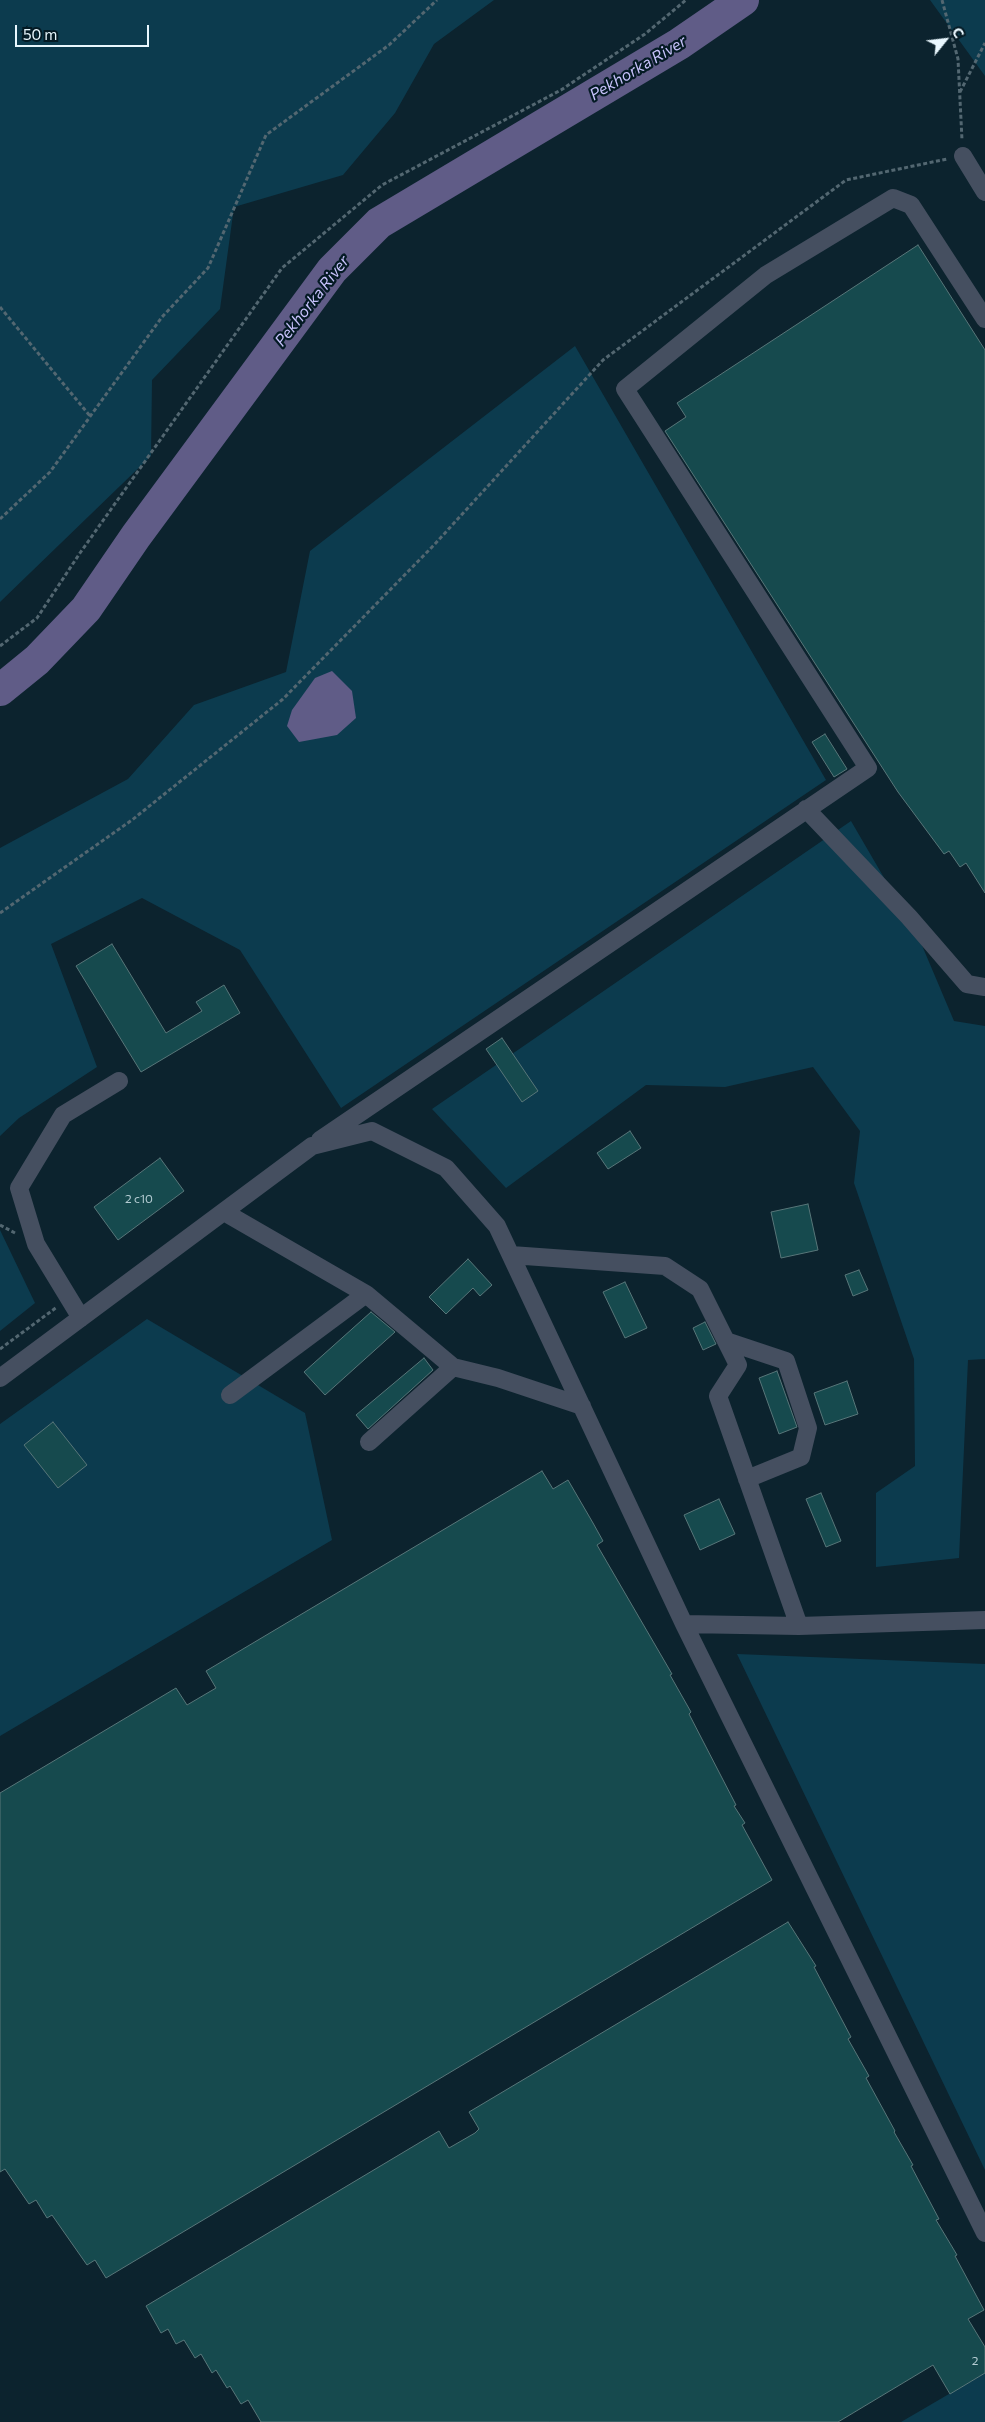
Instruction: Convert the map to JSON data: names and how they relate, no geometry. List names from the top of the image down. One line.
{"water":["Pekhorka River"],"house_numbers":["2 с10","2"],"scale_bar":"50 m","north":"top right"}
